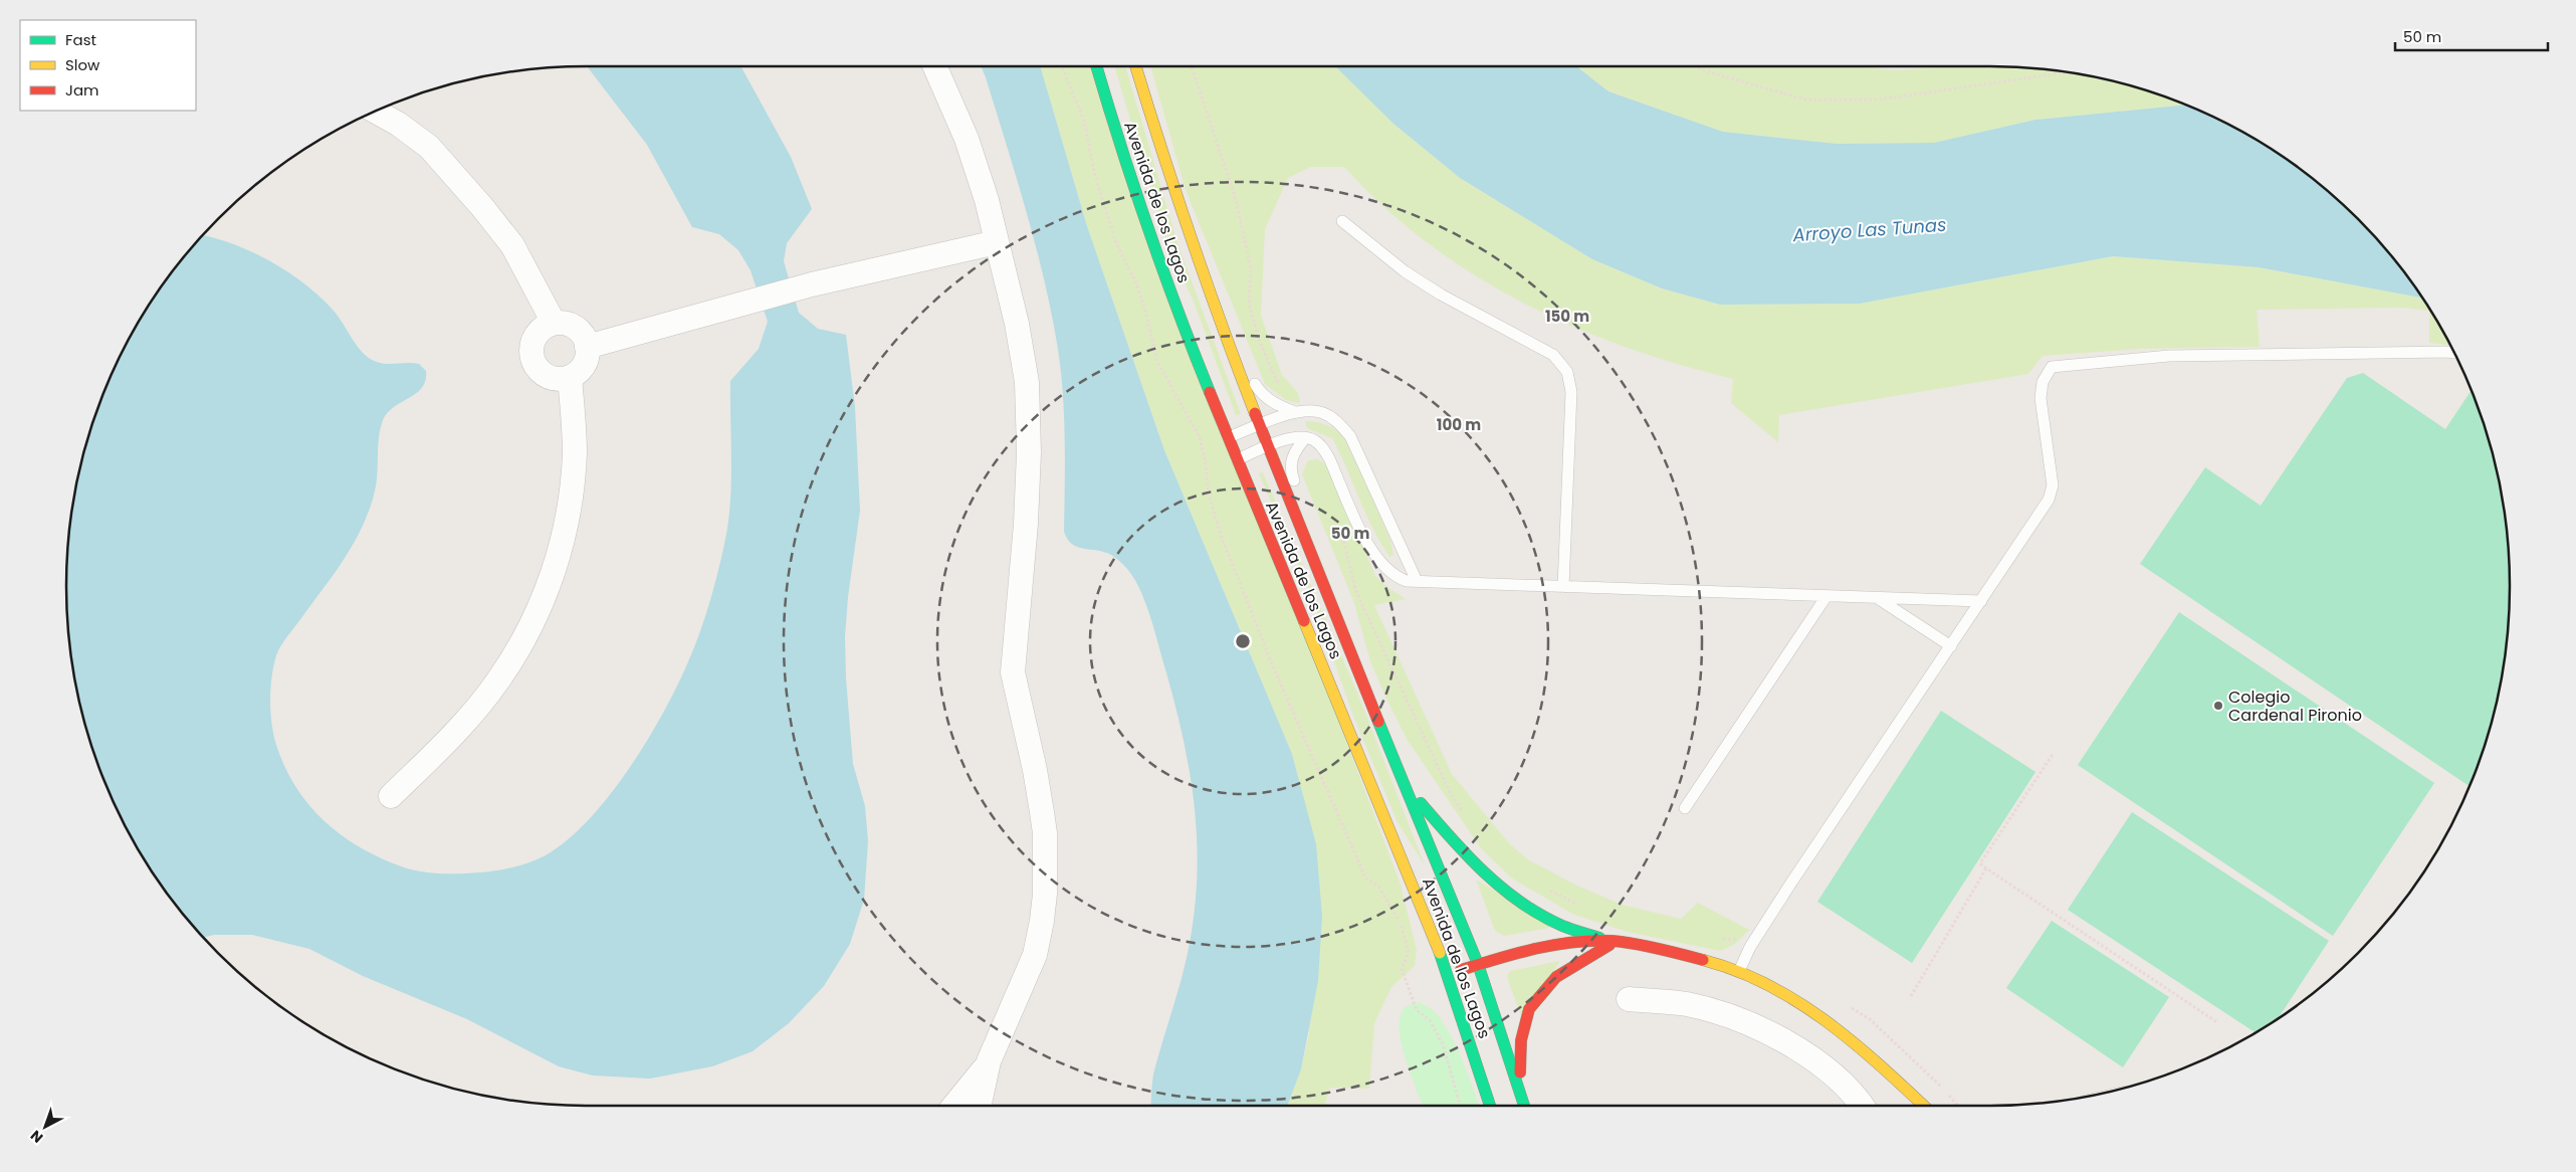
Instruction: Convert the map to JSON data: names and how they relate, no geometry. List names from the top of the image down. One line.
{"streets":{"street":["Avenida de los Lagos"]},"water":["Arroyo Las Tunas"],"places":["Colegio Cardenal Pironio"],"legend":["Fast","Slow","Jam"],"scale_bar":"50 m","north":"bottom left","rings":["150 m","100 m","50 m"]}
